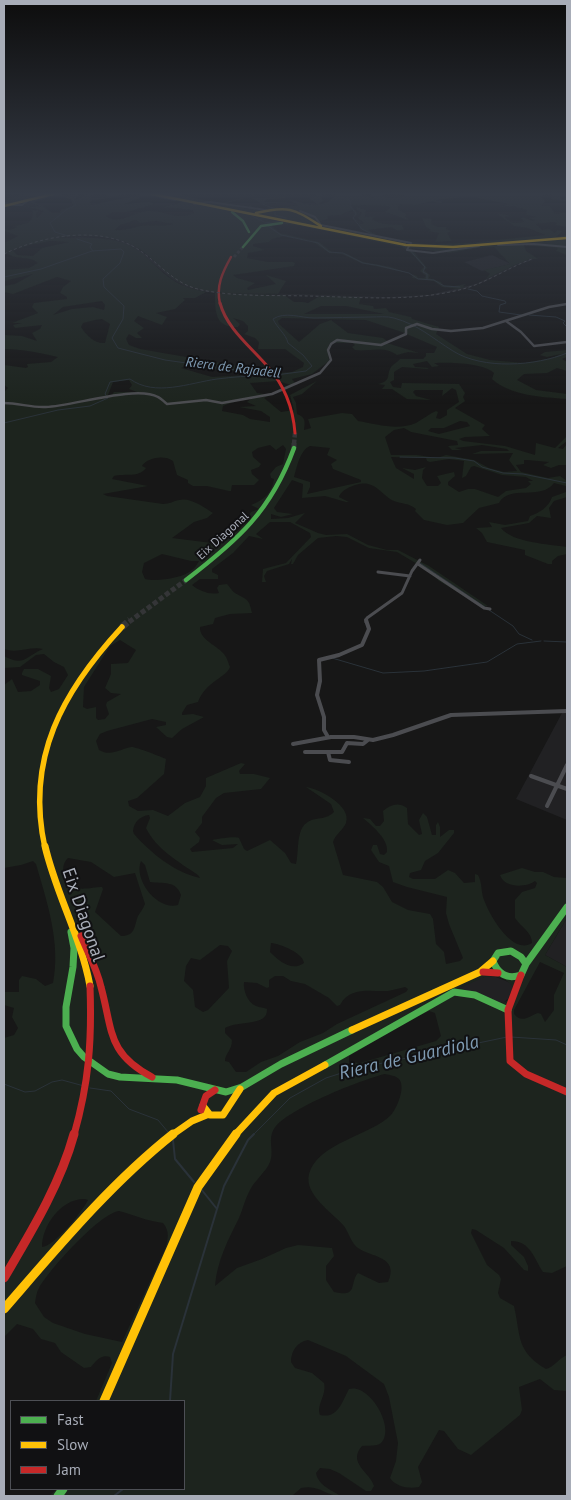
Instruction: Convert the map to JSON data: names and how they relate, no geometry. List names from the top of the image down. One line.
{"streets":{"main road":["Eix Diagonal"]},"water":["Riera de Rajadell","Riera de Guardiola"],"legend":["Fast","Slow","Jam"]}
